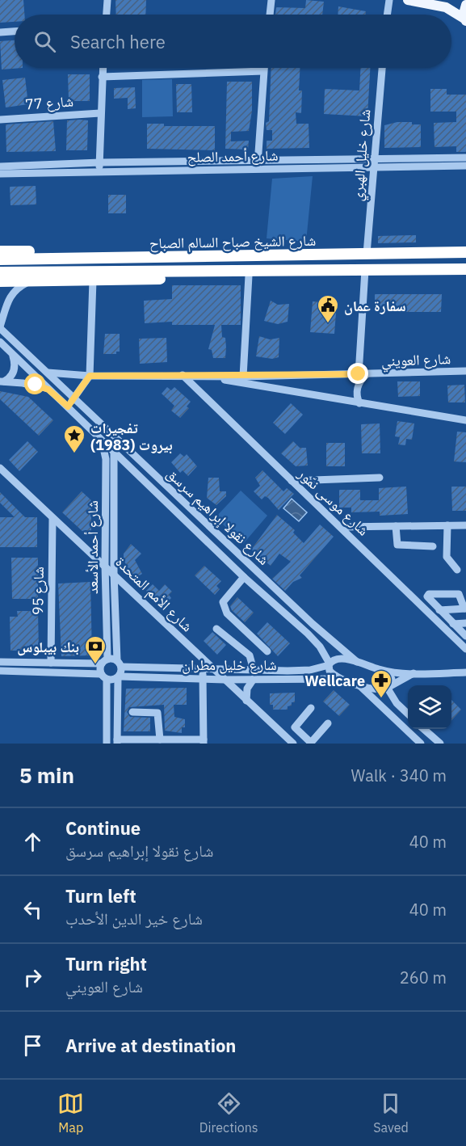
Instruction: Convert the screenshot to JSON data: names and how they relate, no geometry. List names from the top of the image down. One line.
{"streets":{"highway":["شارع الشيخ صباح السالم الصباح"],"street":["شارع 77","شارع خليل الهبري","شارع أحمد الصلح","شارع العويني","شارع موسى نمّور","شارع نقولا إبراهيم سرسق","شارع أحمد الأسعد","شارع 95","شارع الأمم المتحدة","شارع خليل مطران"]},"crossings":[["شارع خليل الهبري","شارع أحمد الصلح"],["شارع خليل الهبري","شارع الشيخ صباح السالم الصباح"],["شارع العويني","شارع موسى نمّور"],["شارع العويني","شارع نقولا إبراهيم سرسق"],["شارع نقولا إبراهيم سرسق","شارع أحمد الأسعد"],["شارع نقولا إبراهيم سرسق","شارع خليل مطران"],["شارع أحمد الأسعد","شارع الأمم المتحدة"],["شارع أحمد الأسعد","شارع خليل مطران"],["شارع 95","شارع الأمم المتحدة"],["شارع الأمم المتحدة","شارع خليل مطران"]],"places":{"public building":["سفارة عمان"],"place":["تفجيرات بيروت (1983)"],"bank":["بنك بيبلوس"],"pharmacy":["Wellcare"]},"page":{"search":"Search here","heading":["5 min","Walk · 340 m"],"list":[["Continue","شارع نقولا إبراهيم سرسق","40 m"],["Turn left","شارع خير الدين الأحدب","40 m"],["Turn right","شارع العويني","260 m"],"Arrive at destination"],"nav":["Map","Directions","Saved"]}}
